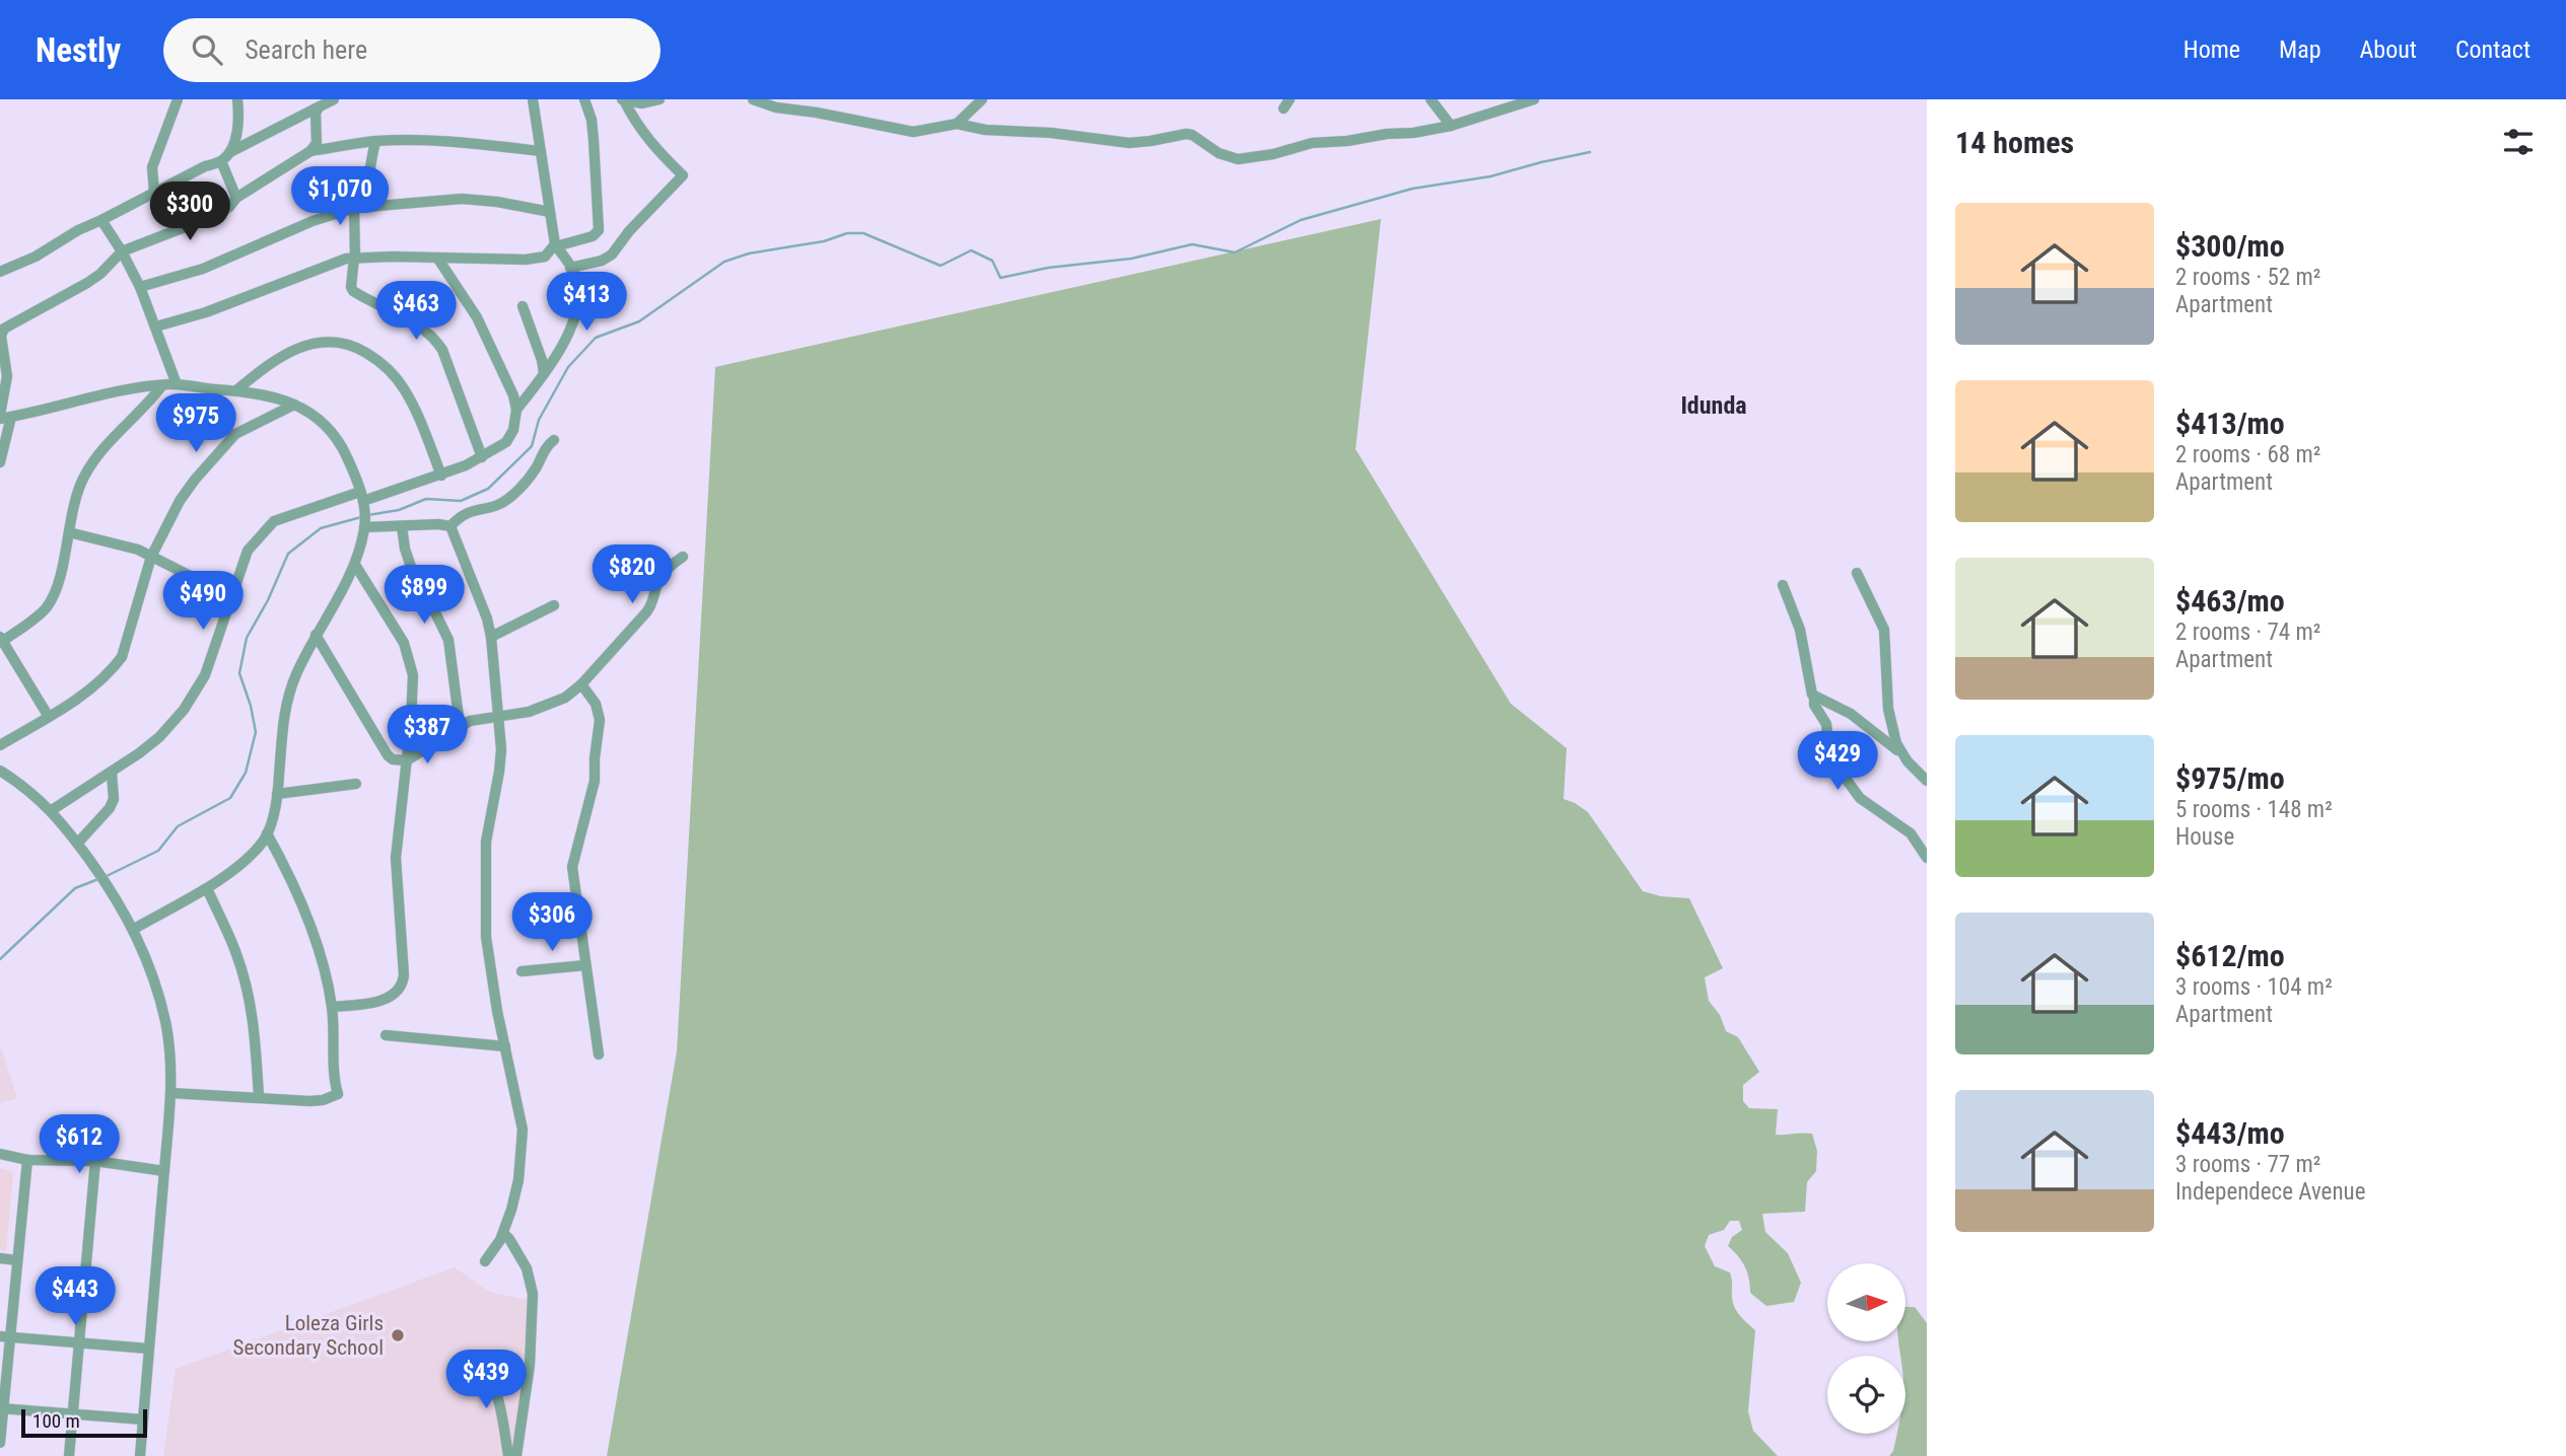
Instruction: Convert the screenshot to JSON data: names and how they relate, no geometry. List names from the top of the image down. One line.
{"districts":["Idunda"],"places":["Loleza Girls Secondary School"],"scale_bar":"100 m","north":"right","page":{"header":"Nestly","search":"Search here","nav":["Home","Map","About","Contact"],"heading":"14 homes","price":["$1,070","$300","$413","$463","$975","$820","$899","$490","$387","$429","$306","$612","$443","$439"],"list":[{"name":"$300/mo","note":"2 rooms · 52 m² · Apartment"},{"name":"$413/mo","note":"2 rooms · 68 m² · Apartment"},{"name":"$463/mo","note":"2 rooms · 74 m² · Apartment"},{"name":"$975/mo","note":"5 rooms · 148 m² · House"},{"name":"$612/mo","note":"3 rooms · 104 m² · Apartment"},{"name":"$443/mo","note":"3 rooms · 77 m² · Independece Avenue"}],"scale":"100 m"}}
